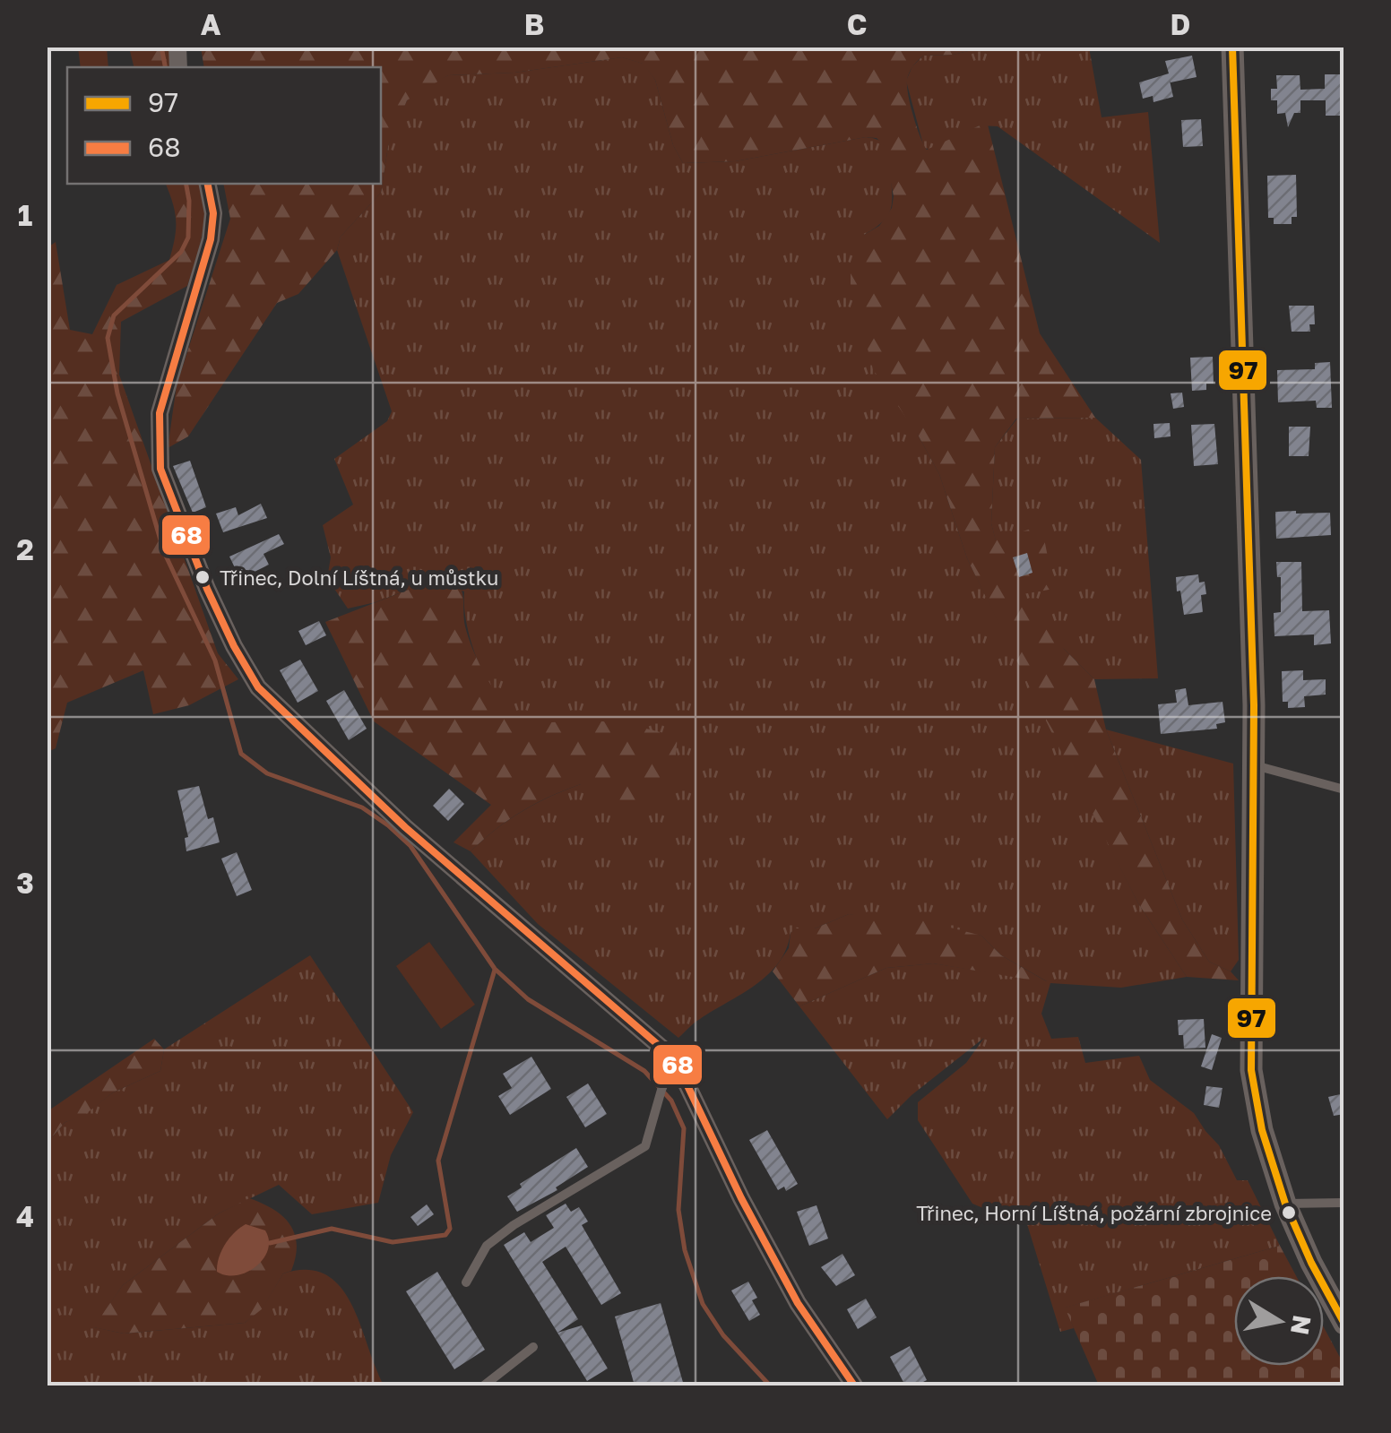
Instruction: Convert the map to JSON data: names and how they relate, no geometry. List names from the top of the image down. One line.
{"places":["Třinec, Dolní Líštná, u můstku","Třinec, Horní Líštná, požární zbrojnice"],"lines":["transit line 97","transit line 68"],"legend":["97","68"],"north":"right","grid":{"columns":["A","B","C","D"],"rows":["1","2","3","4"]}}
